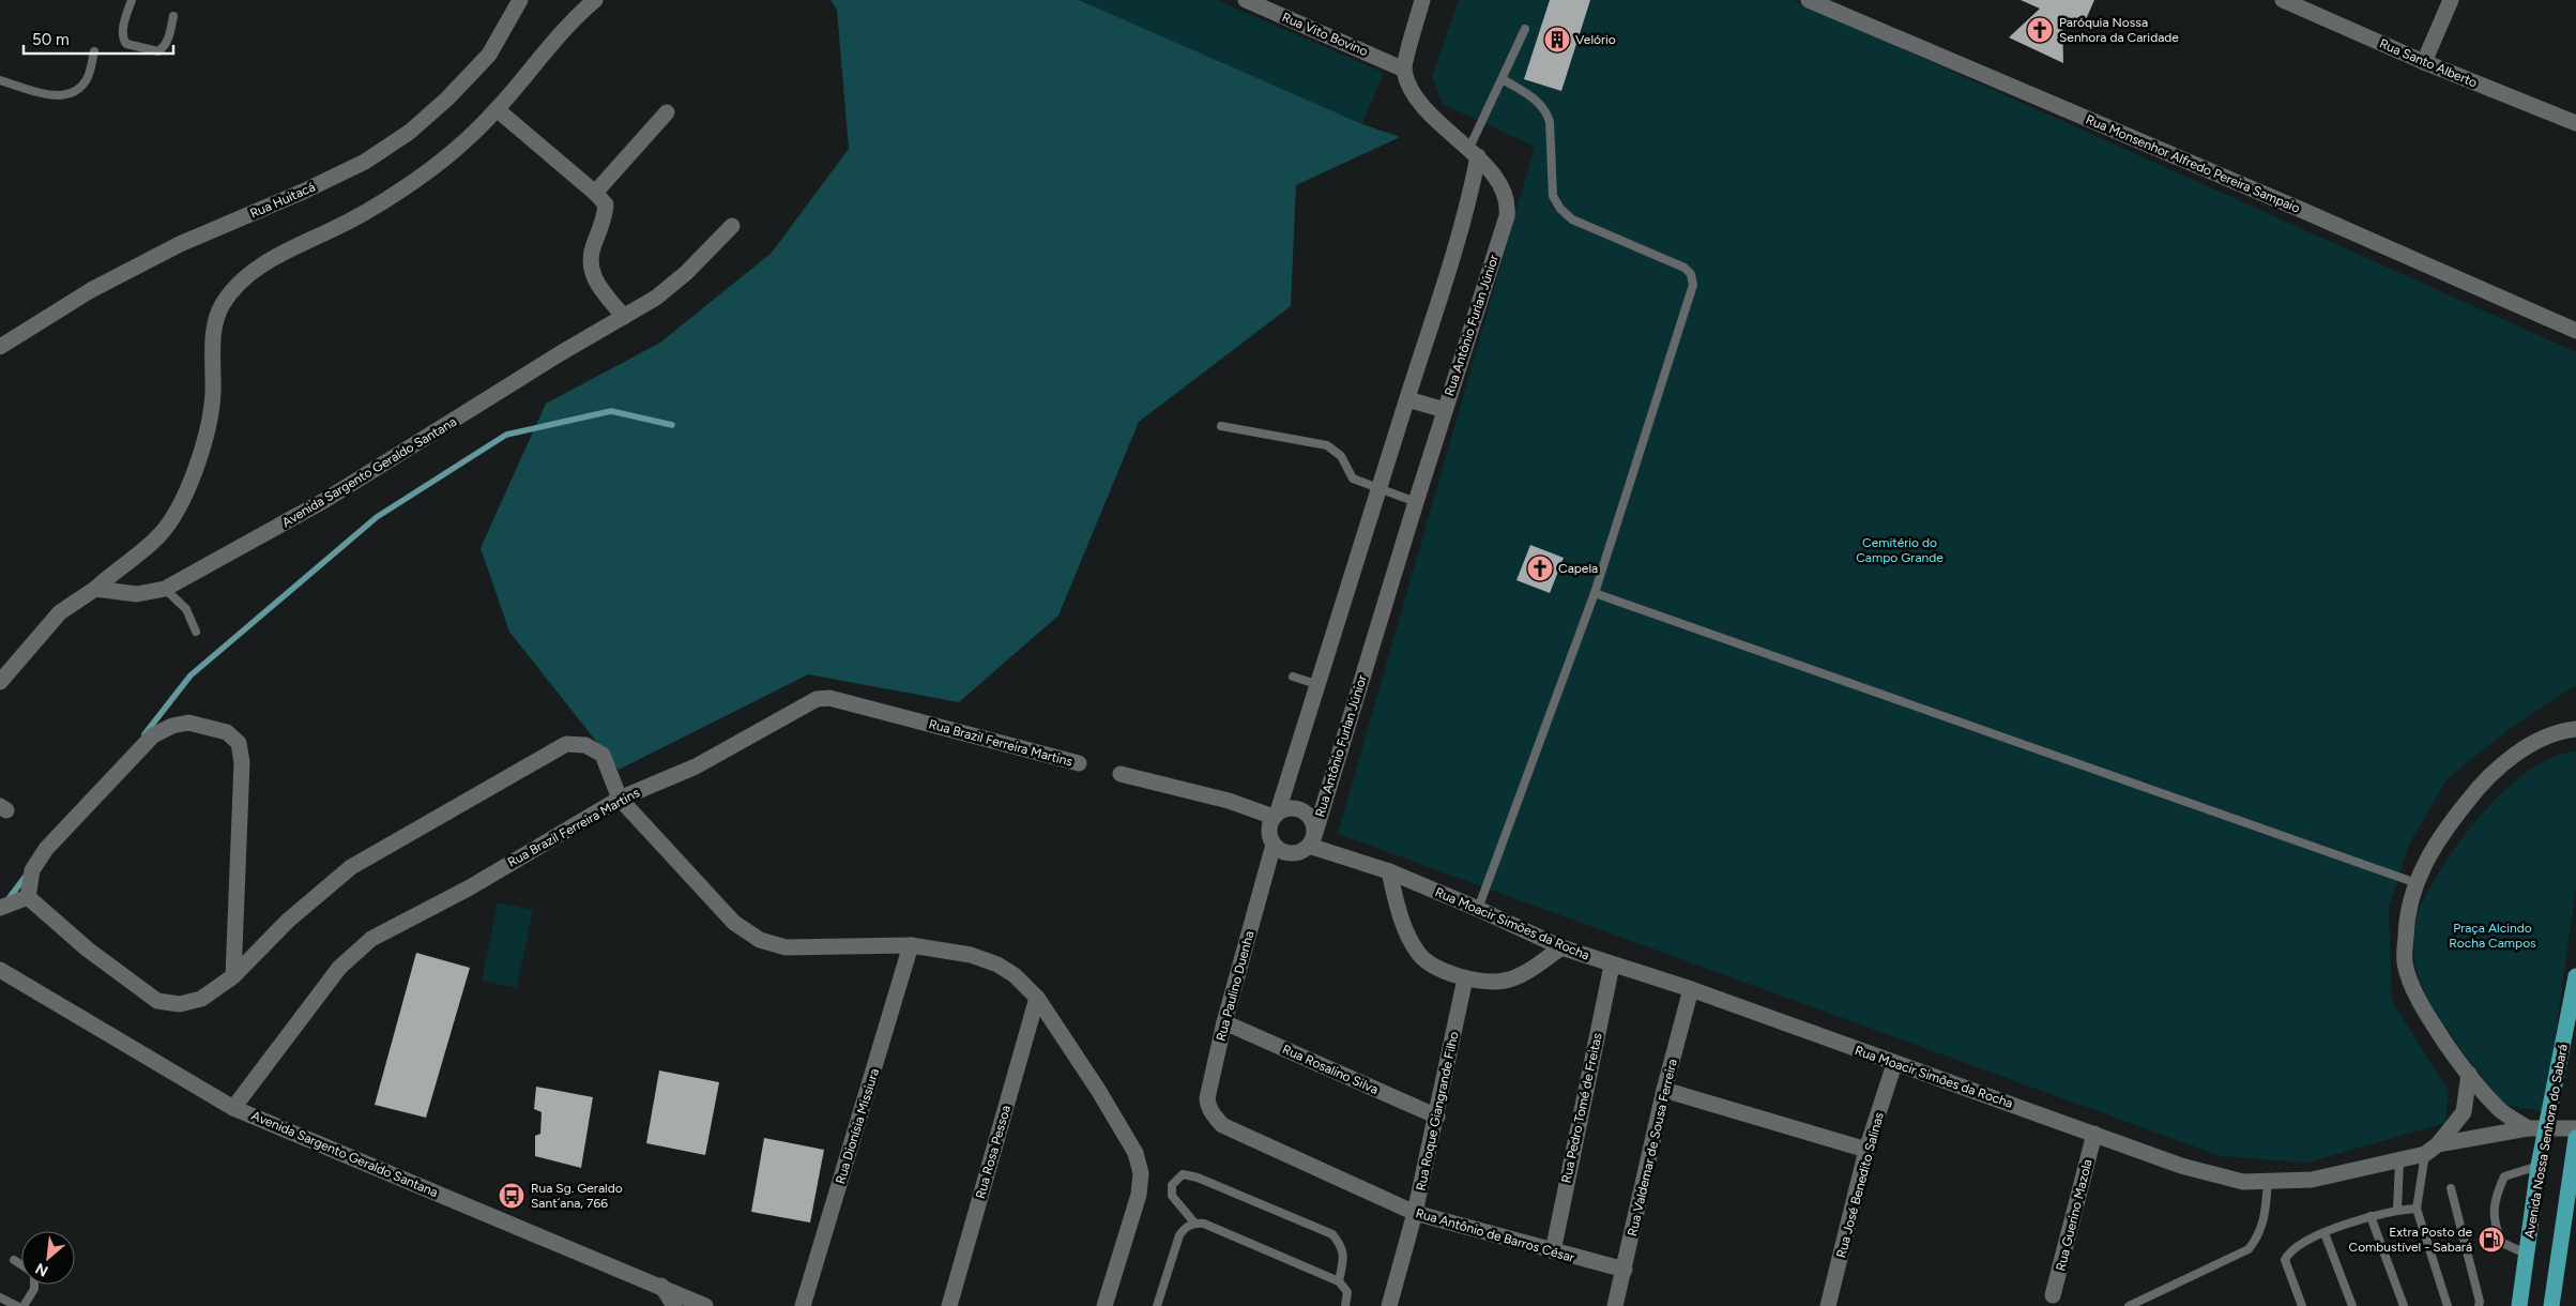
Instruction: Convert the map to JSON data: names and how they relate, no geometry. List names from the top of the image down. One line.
{"streets":{"main road":["Avenida Nossa Senhora do Sabará"],"street":["Rua Vito Bovino","Rua Santo Alberto","Rua Monsenhor Alfredo Pereira Sampaio","Rua Huitacá","Rua Antônio Furlan Júnior","Avenida Sargento Geraldo Santana","Rua Brazil Ferreira Martins","Rua Moacir Simões da Rocha","Rua Paulino Duenha","Rua Rosalino Silva","Rua Pedro Tomé de Freitas","Rua Roque Giangrande Filho","Rua Dionísia Missiura","Rua Valdemar de Sousa Ferreira","Rua Rosa Pessoa","Rua José Benedito Salinas","Rua Guerino Mazola","Rua Antônio de Barros César"]},"crossings":[["Rua Vito Bovino","Rua Antônio Furlan Júnior"],["Rua Antônio Furlan Júnior","Rua Moacir Simões da Rocha"],["Rua Antônio Furlan Júnior","Rua Paulino Duenha"],["Avenida Sargento Geraldo Santana","Rua Brazil Ferreira Martins"],["Rua Moacir Simões da Rocha","Rua Paulino Duenha"],["Rua Moacir Simões da Rocha","Rua Pedro Tomé de Freitas"],["Rua Moacir Simões da Rocha","Avenida Nossa Senhora do Sabará"],["Rua Moacir Simões da Rocha","Rua Valdemar de Sousa Ferreira"],["Rua Moacir Simões da Rocha","Rua José Benedito Salinas"],["Rua Moacir Simões da Rocha","Rua Guerino Mazola"],["Rua Paulino Duenha","Rua Rosalino Silva"],["Rua Paulino Duenha","Rua Antônio de Barros César"],["Rua Rosalino Silva","Rua Roque Giangrande Filho"],["Rua Pedro Tomé de Freitas","Rua Antônio de Barros César"],["Rua Roque Giangrande Filho","Rua Antônio de Barros César"],["Rua Valdemar de Sousa Ferreira","Rua Antônio de Barros César"]],"parks":["Cemitério do Campo Grande","Praça Alcindo Rocha Campos"],"places":{"church":["Paróquia Nossa Senhora da Caridade","Capela"],"building":["Velório"],"bus stop":["Rua Sg. Geraldo Sant´ana, 766"],"fuel station":["Extra Posto de Combustível - Sabará"]},"scale_bar":"50 m","north":"bottom left"}
